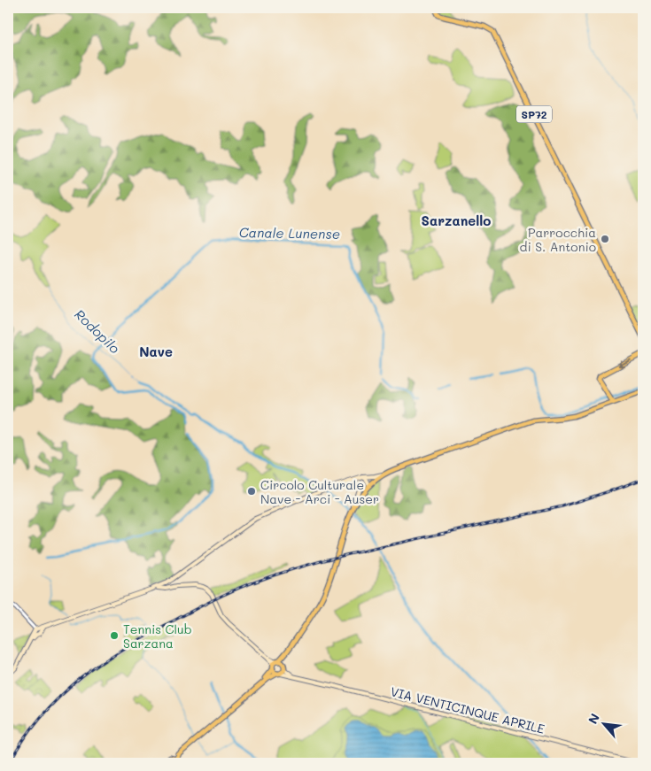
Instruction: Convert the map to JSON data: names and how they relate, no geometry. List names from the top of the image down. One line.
{"streets":{"main road":["SP72","VIA VENTICINQUE APRILE"]},"districts":["Sarzanello","Nave"],"water":["Canale Lunense","Rodopilo"],"places":["Parrocchia di S. Antonio","Circolo Culturale Nave - Arci - Auser","Tennis Club Sarzana"],"north":"top left"}
